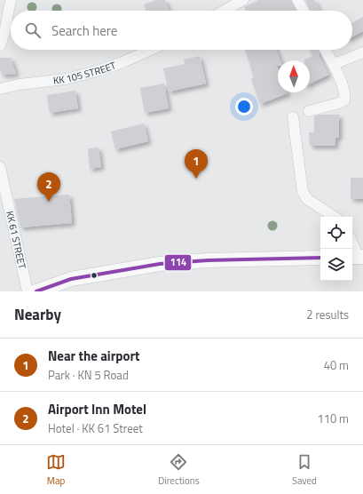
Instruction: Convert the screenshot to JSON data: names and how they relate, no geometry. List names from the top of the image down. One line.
{"streets":{"street":["KK 105 STREET","KK 61 STREET"]},"lines":["transit line 114"],"north":"top","page":{"search":"Search here","pins":["1","2"],"heading":["Nearby","2 results"],"list":[{"mark":"1","name":"Near the airport","note":"Park · KN 5 Road","value":"40 m"},{"mark":"2","name":"Airport Inn Motel","note":"Hotel · KK 61 Street","value":"110 m"}],"nav":["Map","Directions","Saved"]}}
